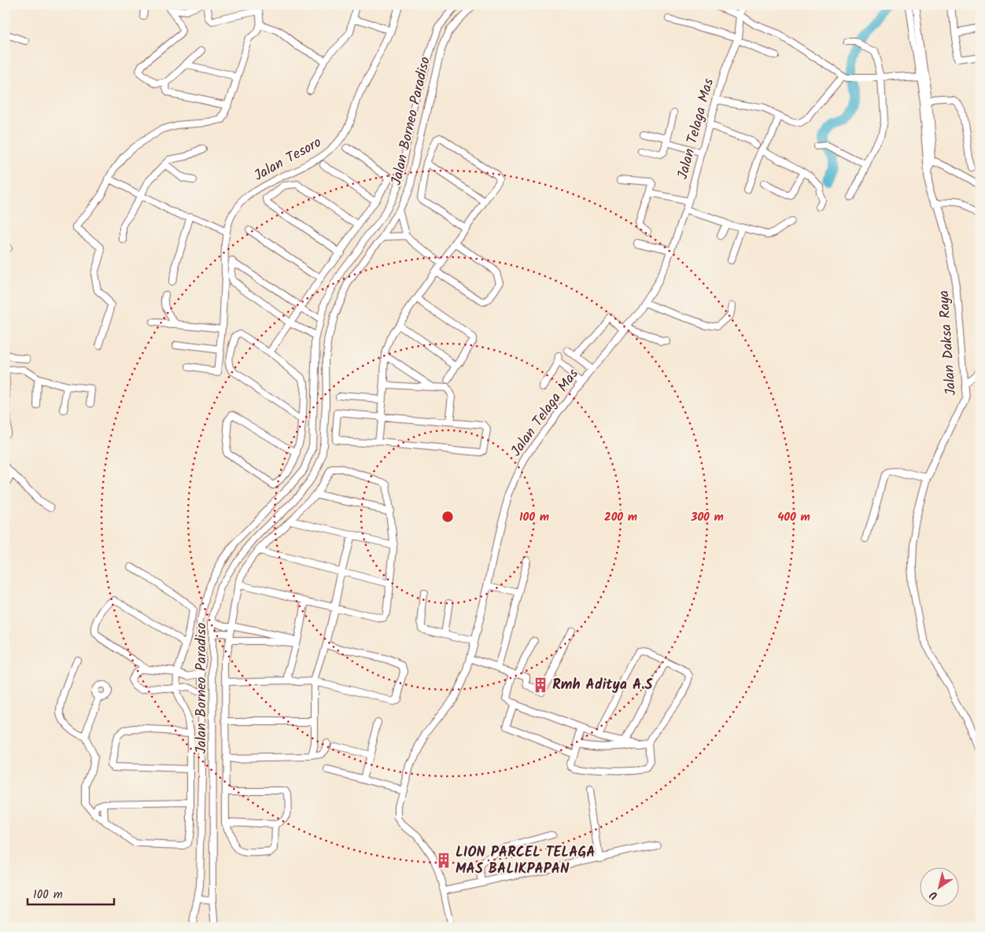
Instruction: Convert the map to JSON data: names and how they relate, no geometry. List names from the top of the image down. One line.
{"streets":{"street":["Jalan Borneo Paradiso","Jalan Telaga Mas","Jalan Tesoro","Jalan Daksa Raya"]},"places":{"building":["Rmh Aditya A.S","LION PARCEL TELAGA MAS BALIKPAPAN"]},"scale_bar":"100 m","north":"bottom left","rings":["100 m","200 m","300 m","400 m"]}
